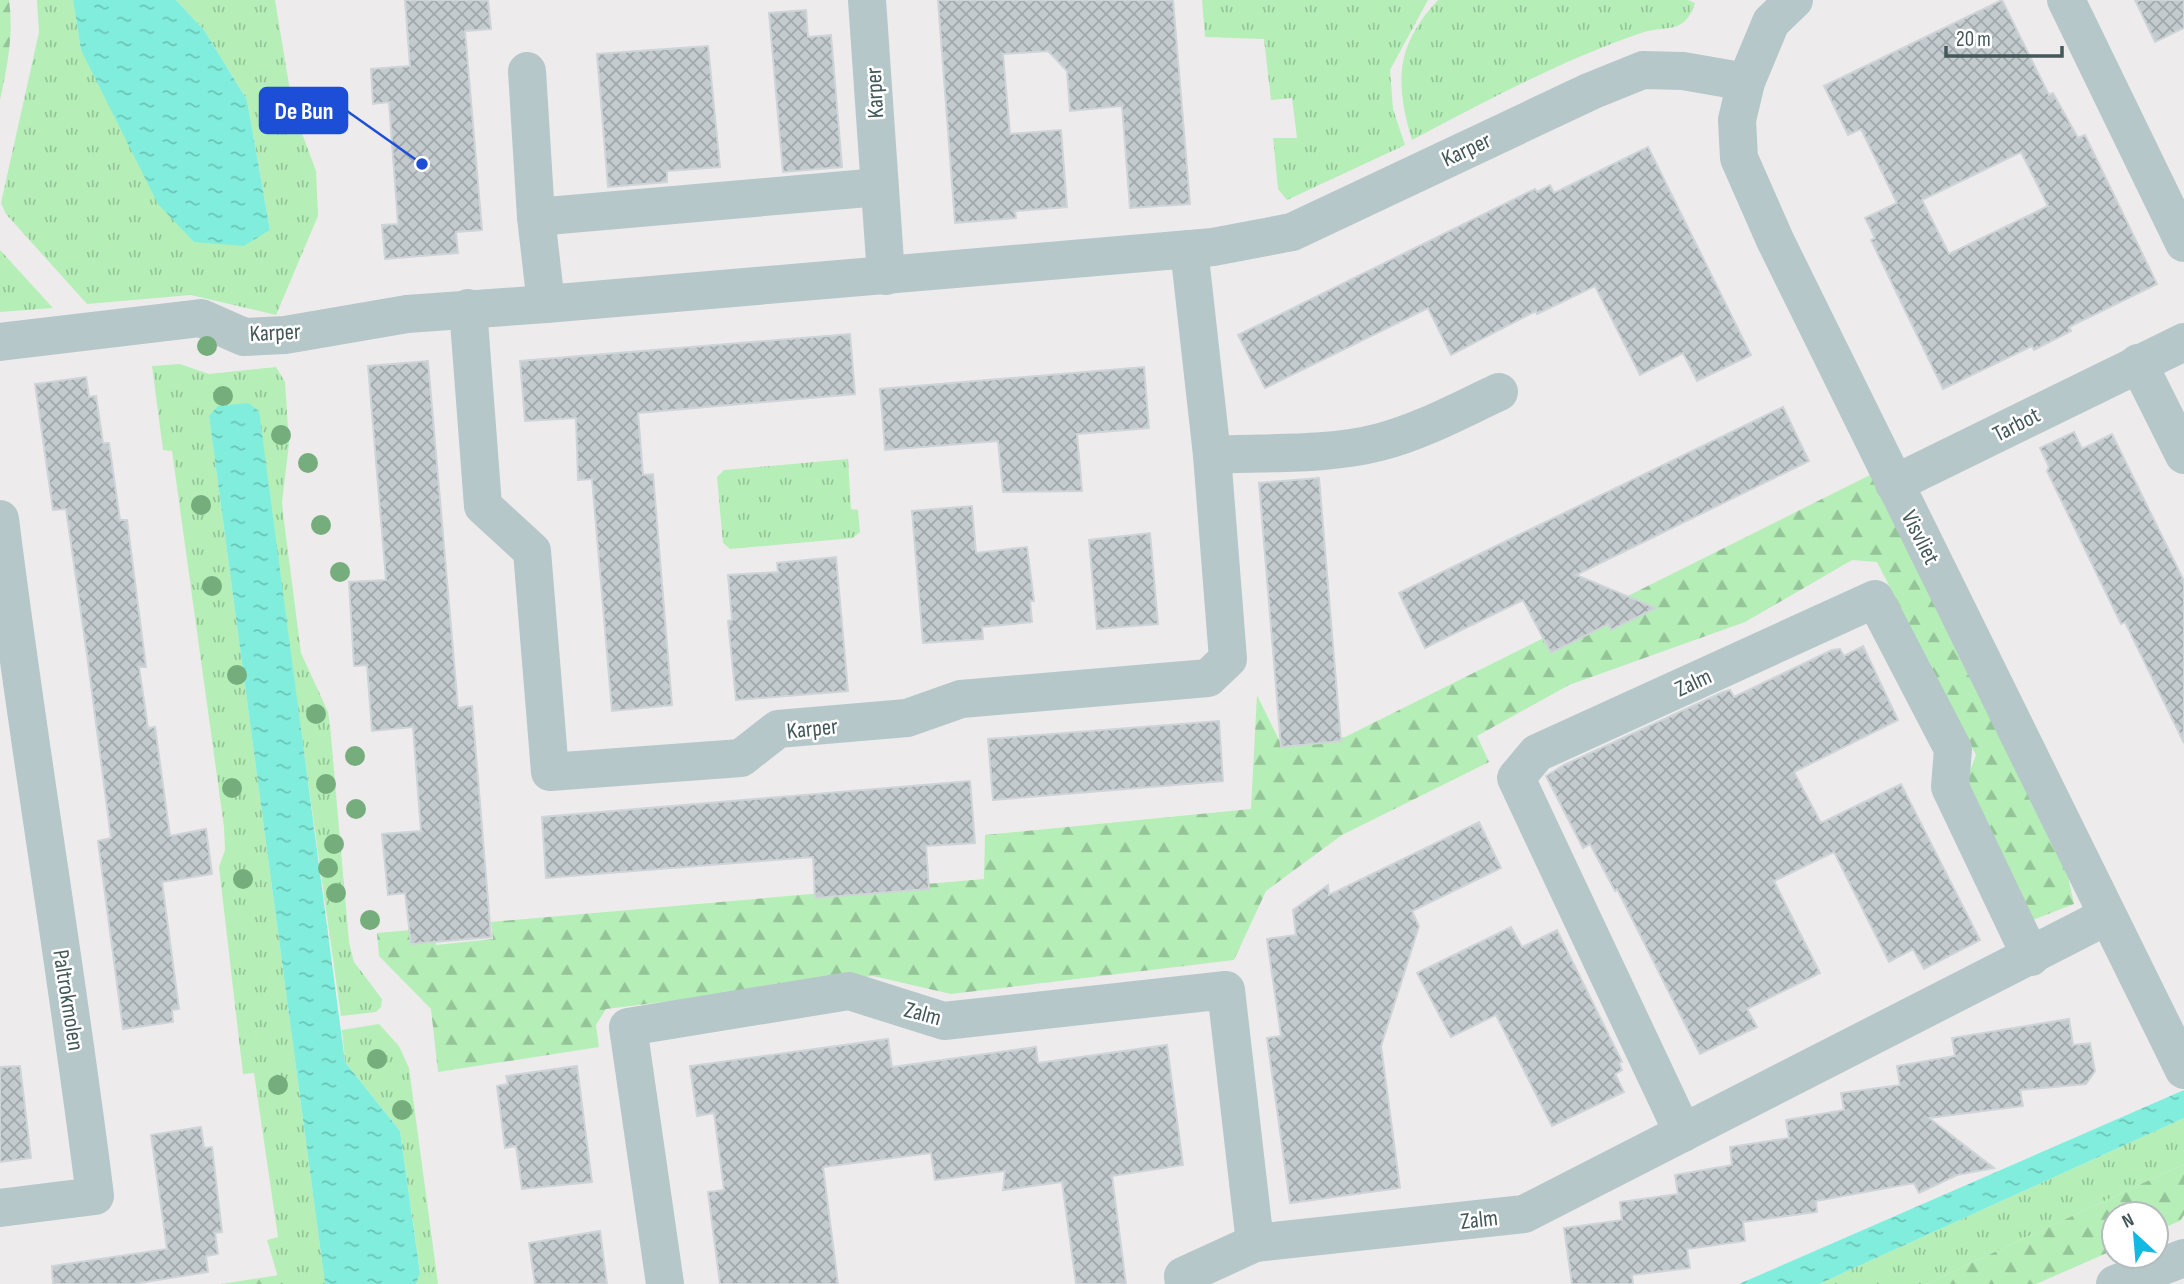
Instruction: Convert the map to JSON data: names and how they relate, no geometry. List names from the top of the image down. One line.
{"streets":{"street":["Karper","Tarbot","Visvliet","Zalm","Paltrokmolen"]},"crossings":[["Karper","Visvliet"],["Tarbot","Visvliet"],["Visvliet","Zalm"]],"places":["De Bun"],"scale_bar":"20 m","north":"top left"}
